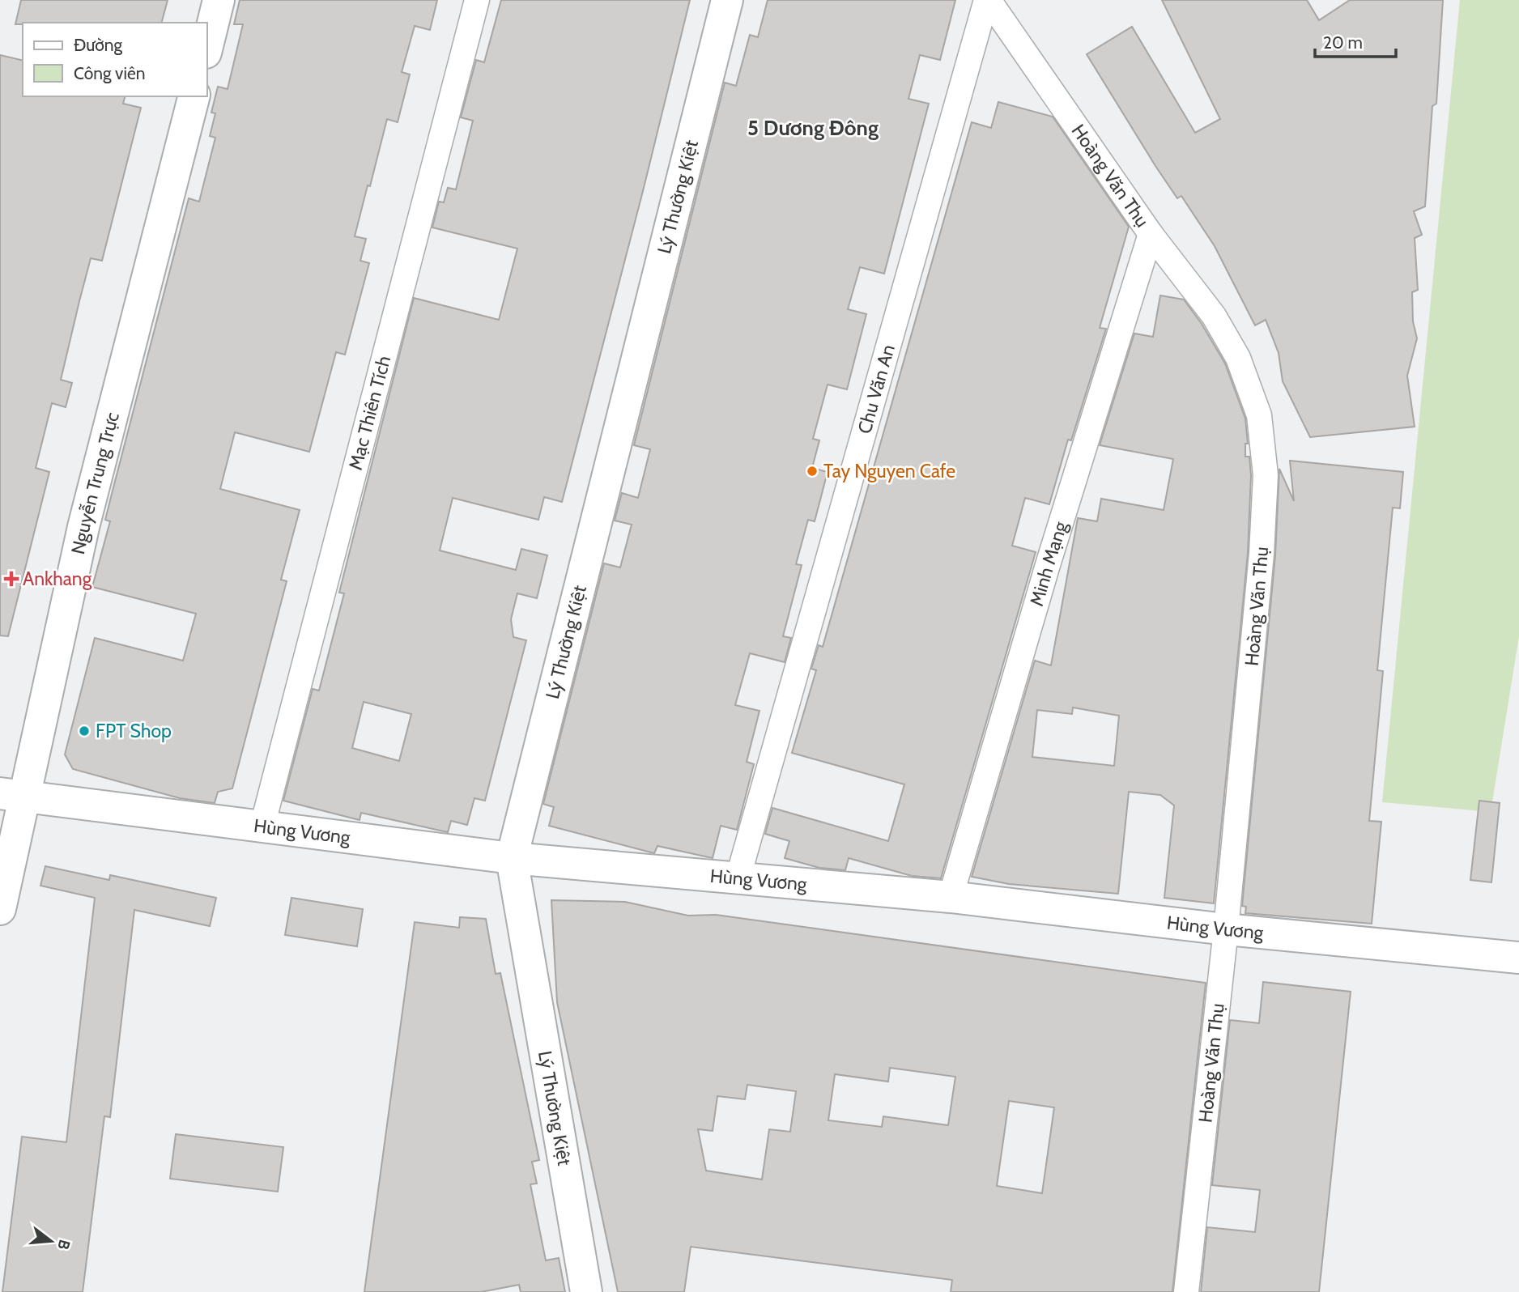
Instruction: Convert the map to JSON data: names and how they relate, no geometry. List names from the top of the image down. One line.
{"streets":{"main road":["Lý Thường Kiệt","Nguyễn Trung Trực","Hùng Vương"],"street":["Hoàng Văn Thụ","Chu Văn An","Mạc Thiên Tích","Minh Mạng"]},"crossings":[["Hoàng Văn Thụ","Chu Văn An"],["Hoàng Văn Thụ","Minh Mạng"],["Hoàng Văn Thụ","Hùng Vương"],["Lý Thường Kiệt","Hùng Vương"],["Chu Văn An","Hùng Vương"],["Mạc Thiên Tích","Hùng Vương"],["Nguyễn Trung Trực","Hùng Vương"],["Minh Mạng","Hùng Vương"]],"districts":["5 Dương Đông"],"places":{"other":["Tay Nguyen Cafe","FPT Shop"],"health":["Ankhang"]},"legend":["Đường","Công viên"],"scale_bar":"20 m","north":"right"}
